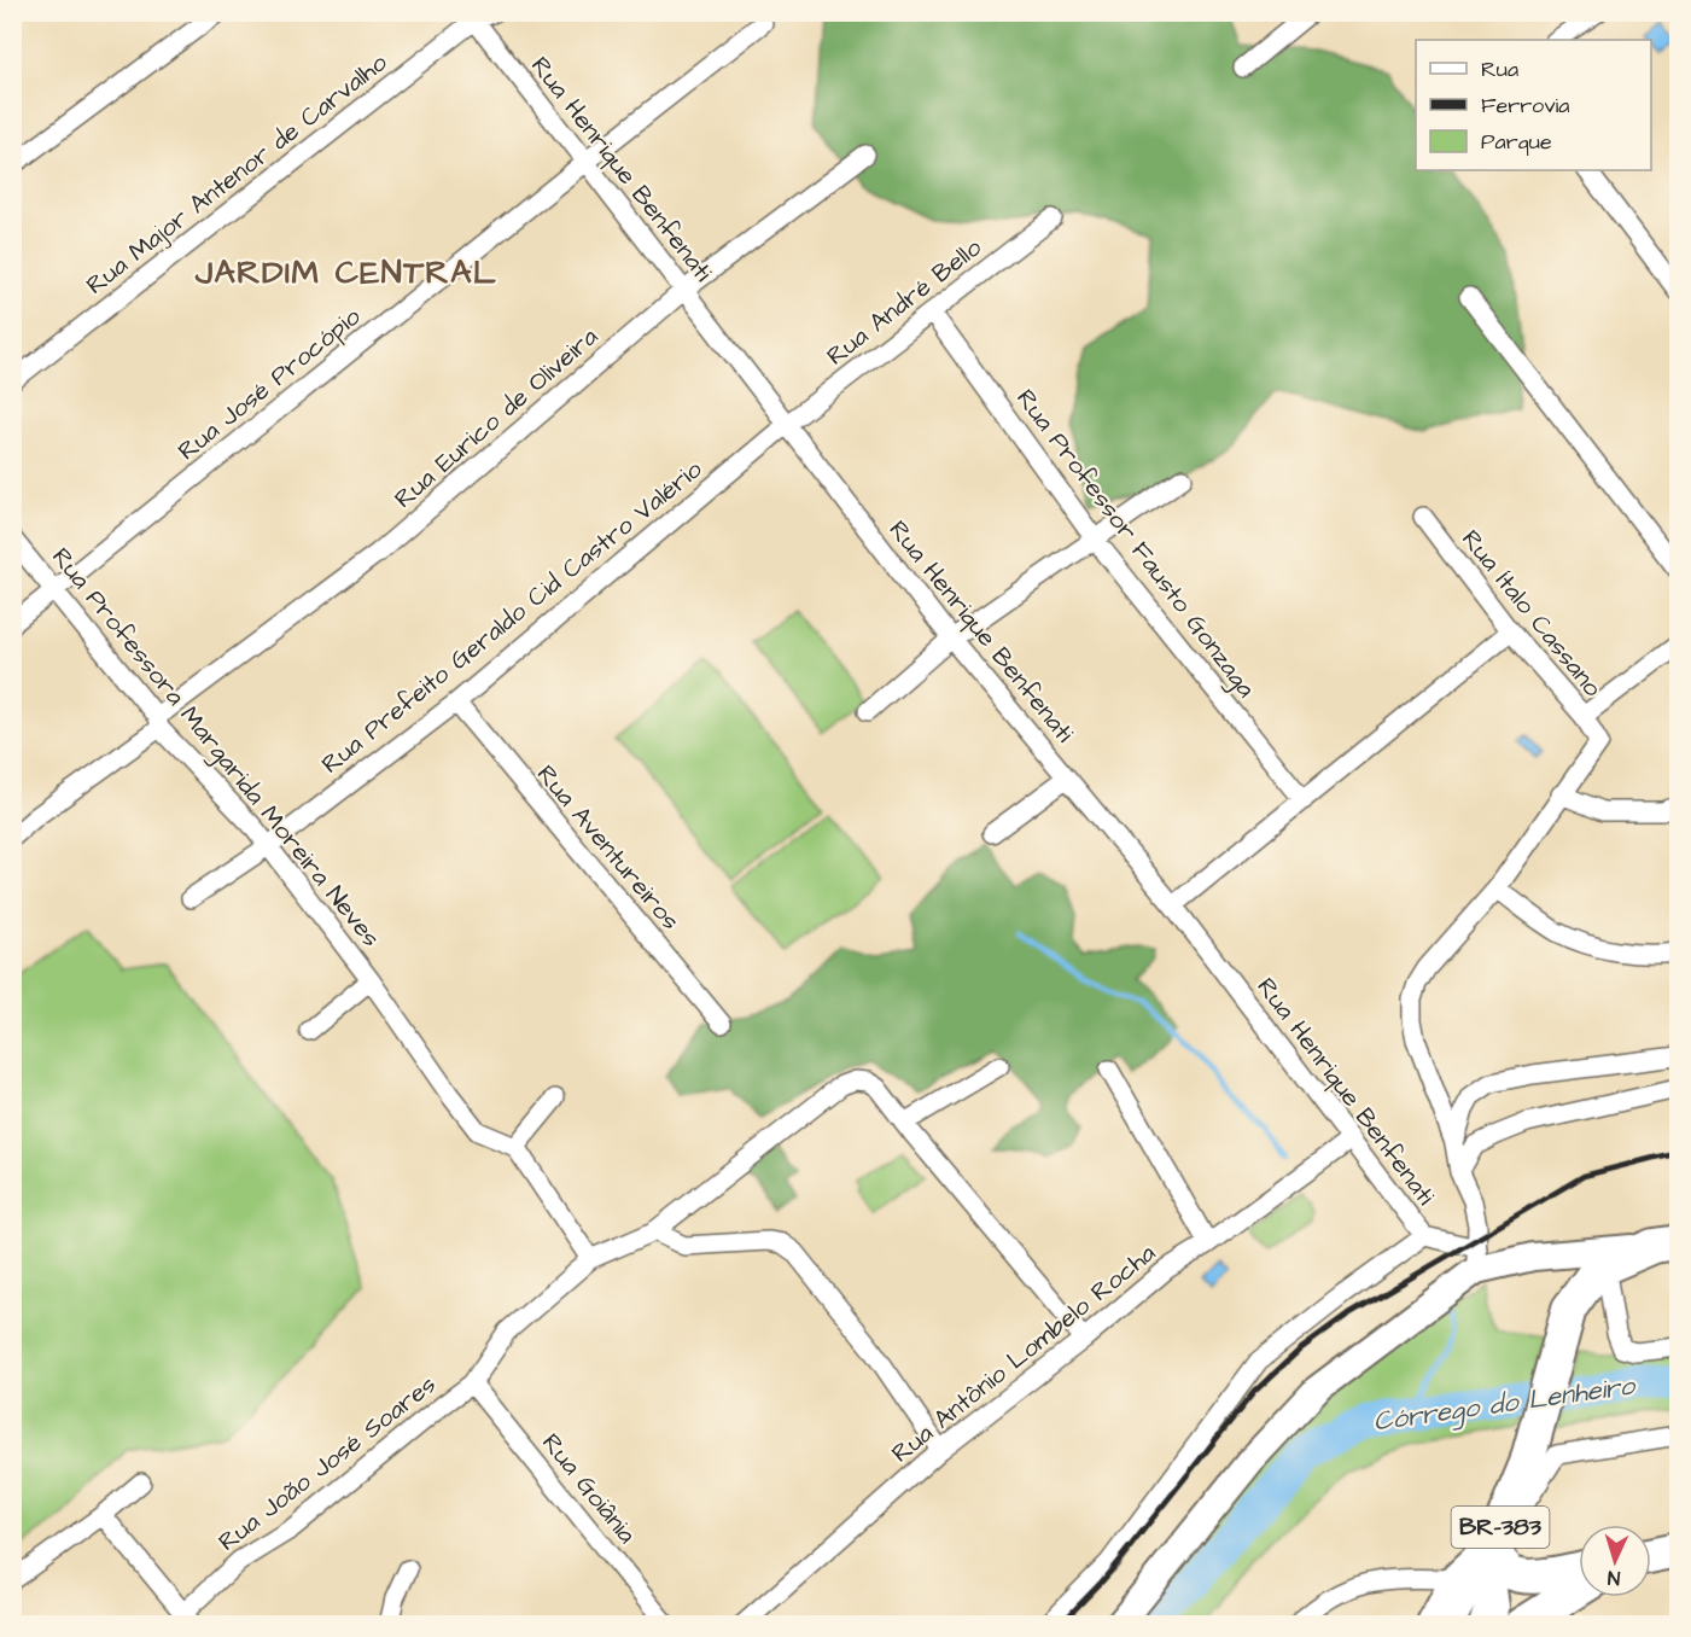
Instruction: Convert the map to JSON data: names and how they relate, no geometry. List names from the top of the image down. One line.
{"streets":{"highway":["BR-383"],"street":["Rua Henrique Benfenati","Rua Major Antenor de Carvalho","Rua André Bello","Rua José Procópio","Rua Eurico de Oliveira","Rua Professor Fausto Gonzaga","Rua Ítalo Cassano","Rua Prefeito Geraldo Cid Castro Valério","Rua Professora Margarida Moreira Neves","Rua Aventureiros","Rua Antônio Lombelo Rocha","Rua João José Soares","Rua Goiânia"]},"crossings":[["Rua Henrique Benfenati","Rua Major Antenor de Carvalho"],["Rua Henrique Benfenati","Rua André Bello"],["Rua Henrique Benfenati","Rua José Procópio"],["Rua Henrique Benfenati","Rua Eurico de Oliveira"],["Rua Henrique Benfenati","Rua Prefeito Geraldo Cid Castro Valério"],["Rua Henrique Benfenati","Rua Antônio Lombelo Rocha"],["Rua André Bello","Rua Professor Fausto Gonzaga"],["Rua André Bello","Rua Prefeito Geraldo Cid Castro Valério"],["Rua José Procópio","Rua Professora Margarida Moreira Neves"],["Rua Eurico de Oliveira","Rua Professora Margarida Moreira Neves"],["Rua Prefeito Geraldo Cid Castro Valério","Rua Professora Margarida Moreira Neves"],["Rua Prefeito Geraldo Cid Castro Valério","Rua Aventureiros"],["Rua João José Soares","Rua Goiânia"]],"districts":["JARDIM CENTRAL"],"water":["Córrego do Lenheiro"],"legend":["Rua","Ferrovia","Parque"],"north":"bottom"}
